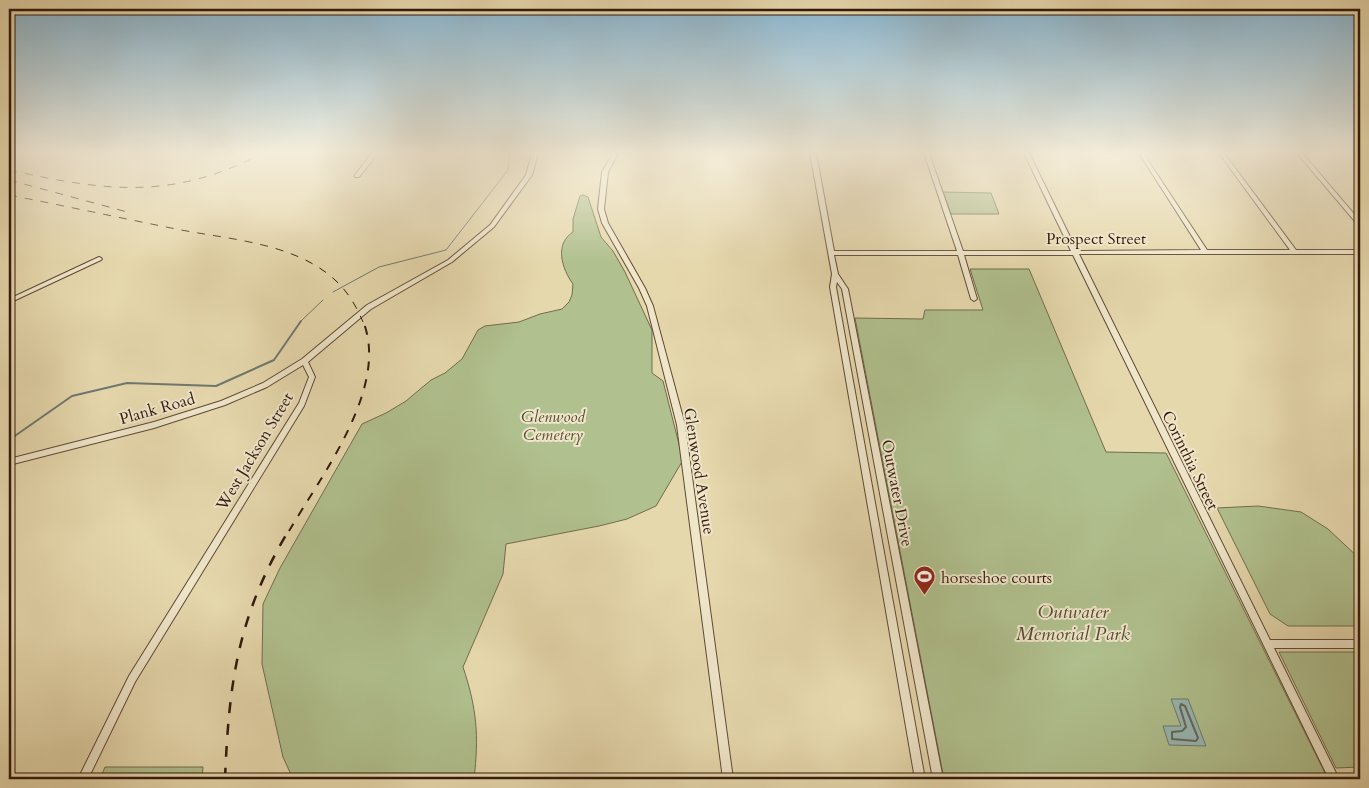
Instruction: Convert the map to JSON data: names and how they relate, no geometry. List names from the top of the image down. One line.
{"streets":{"street":["Prospect Street","Plank Road","West Jackson Street","Corinthia Street","Glenwood Avenue","Outwater Drive"]},"crossings":[["Prospect Street","Corinthia Street"],["Prospect Street","Outwater Drive"],["Plank Road","West Jackson Street"]],"parks":["Glenwood Cemetery","Outwater Memorial Park"],"places":{"sports":["horseshoe courts"]}}
